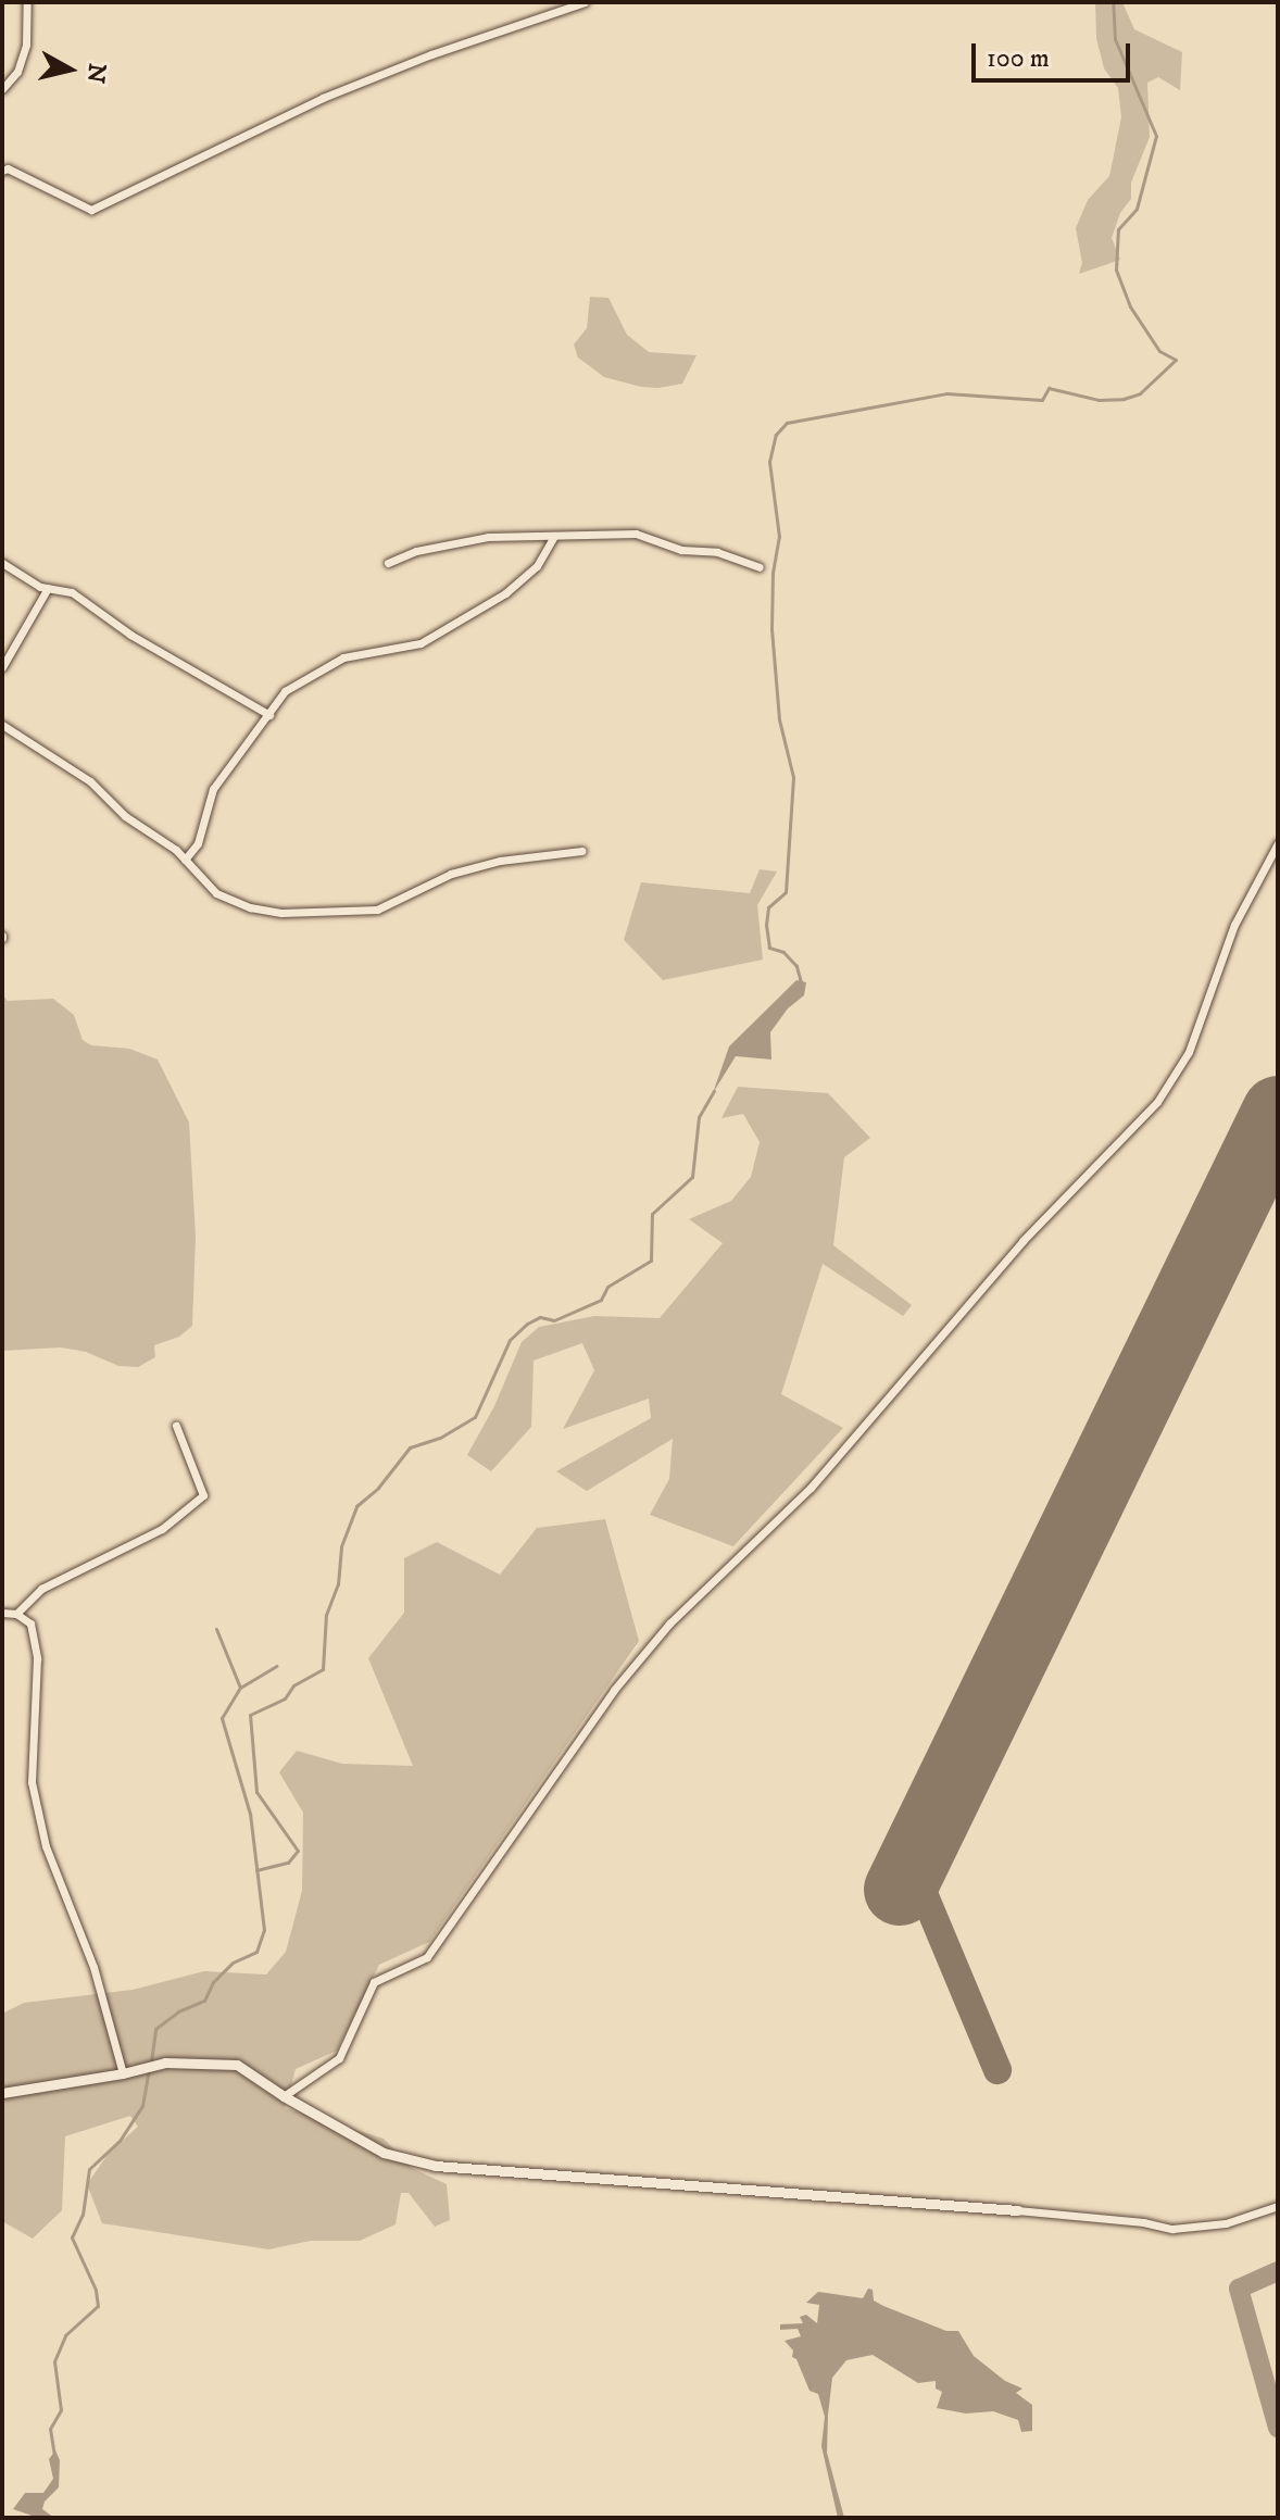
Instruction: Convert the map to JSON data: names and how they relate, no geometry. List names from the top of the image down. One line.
{"scale_bar":"100 m","north":"right"}
